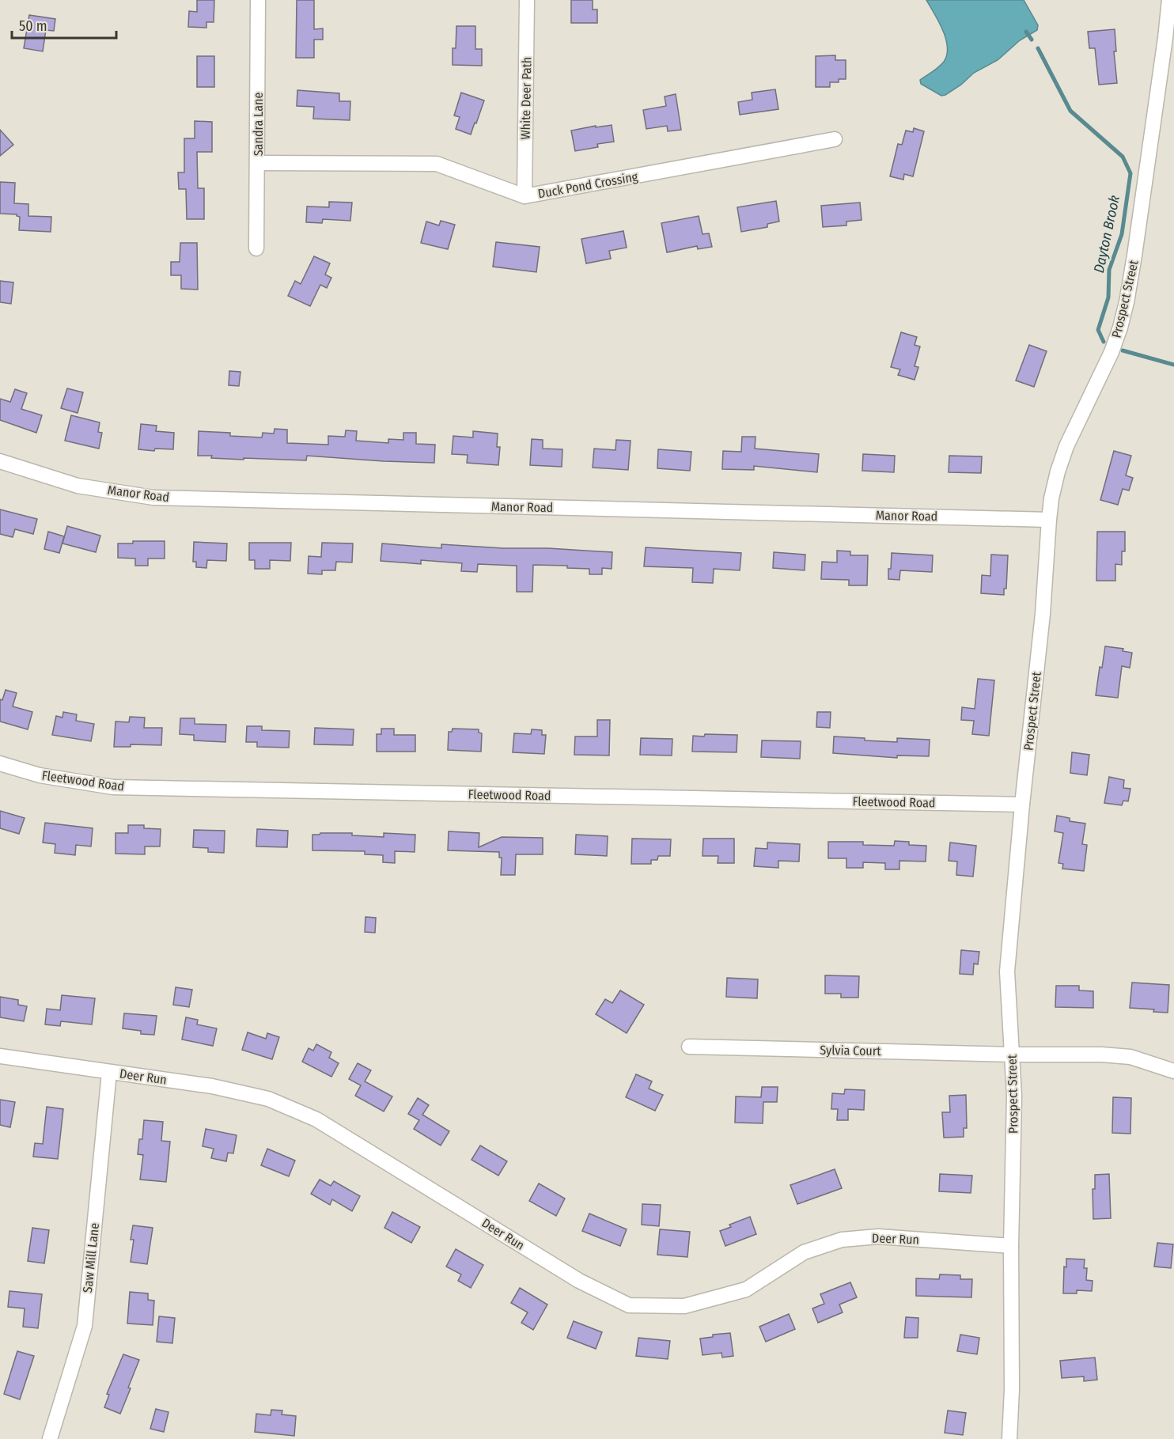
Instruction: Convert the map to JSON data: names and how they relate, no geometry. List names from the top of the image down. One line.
{"streets":{"street":["White Deer Path","Sandra Lane","Duck Pond Crossing","Prospect Street","Manor Road","Fleetwood Road","Sylvia Court","Deer Run","Saw Mill Lane"]},"crossings":[["White Deer Path","Duck Pond Crossing"],["Sandra Lane","Duck Pond Crossing"],["Prospect Street","Manor Road"],["Prospect Street","Fleetwood Road"],["Prospect Street","Sylvia Court"],["Prospect Street","Deer Run"],["Deer Run","Saw Mill Lane"]],"water":["Dayton Brook"],"scale_bar":"50 m"}
